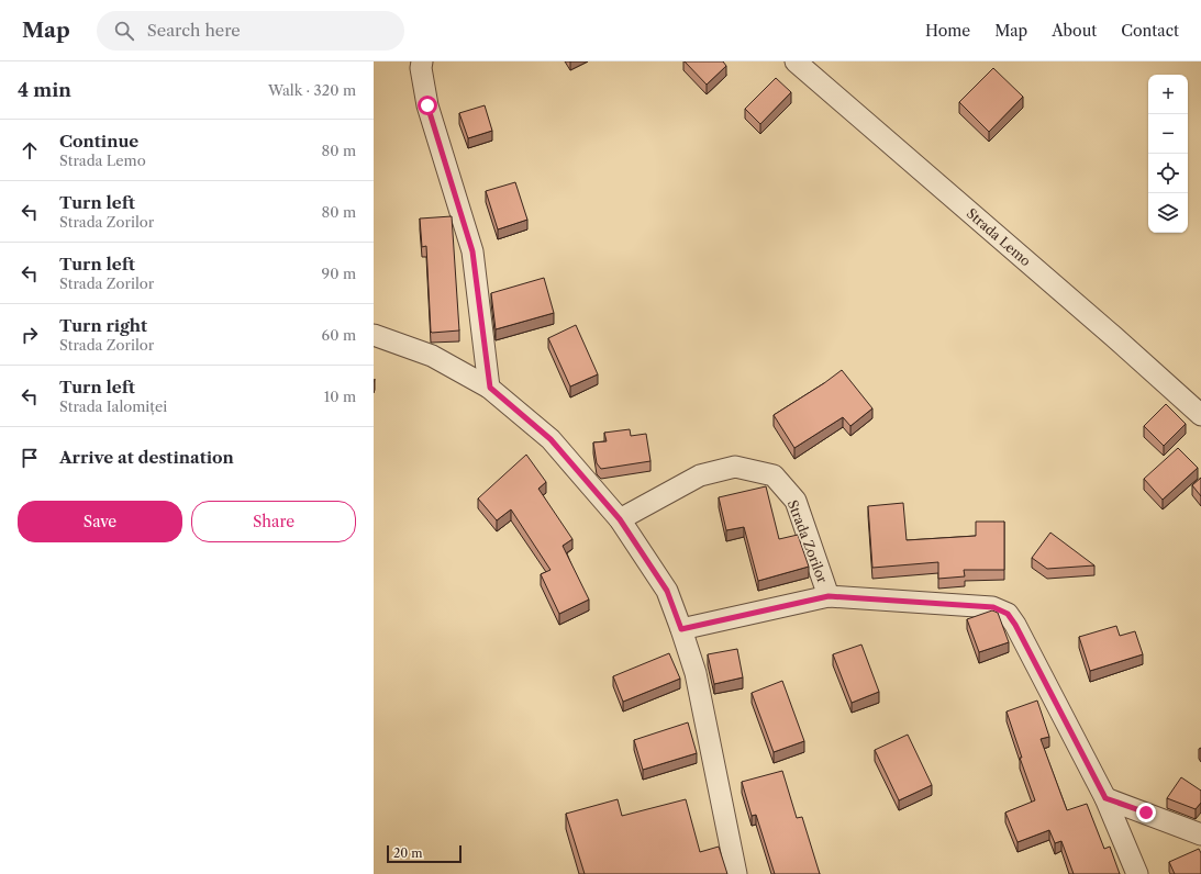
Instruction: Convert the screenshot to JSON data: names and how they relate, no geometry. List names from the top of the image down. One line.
{"streets":{"street":["Strada Lemo","Strada Zorilor"]},"scale_bar":"20 m","page":{"header":"Map","search":"Search here","nav":["Home","Map","About","Contact"],"heading":["4 min","Walk · 320 m"],"map_buttons":["+","−"],"list":[["Continue","Strada Lemo","80 m"],["Turn left","Strada Zorilor","80 m"],["Turn left","Strada Zorilor","90 m"],["Turn right","Strada Zorilor","60 m"],["Turn left","Strada Ialomiței","10 m"],"Arrive at destination"],"buttons":["Save","Share"],"scale":"20 m"}}
